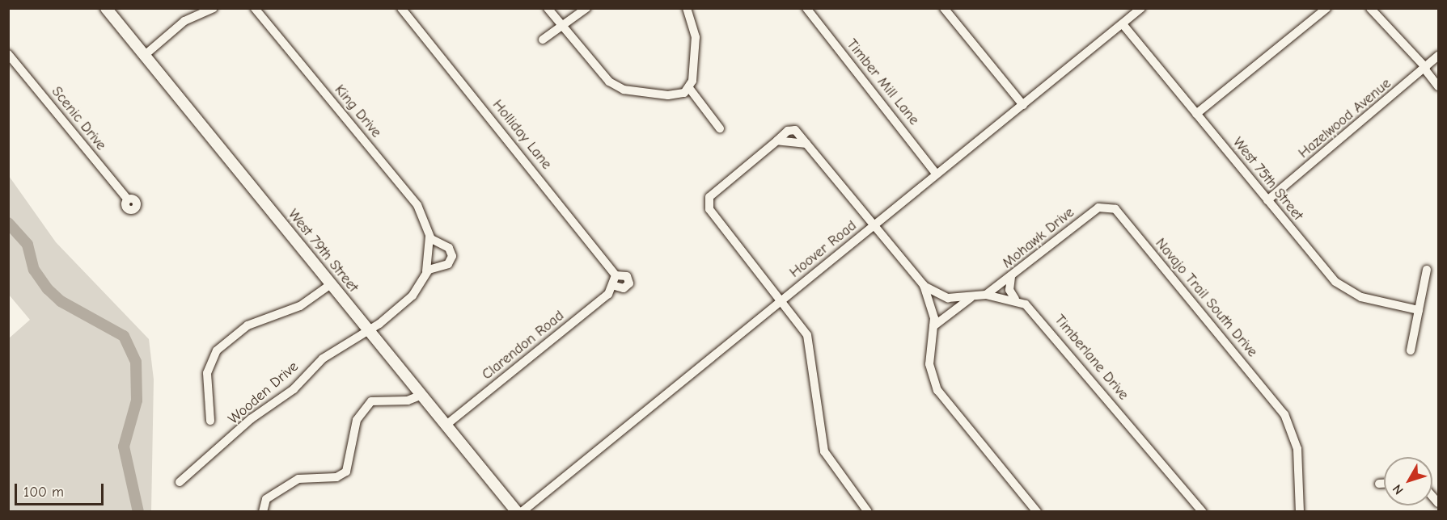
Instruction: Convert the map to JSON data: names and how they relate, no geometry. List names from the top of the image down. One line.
{"streets":{"main road":["West 79th Street"],"street":["Timber Mill Lane","King Drive","Scenic Drive","Hazelwood Avenue","Holliday Lane","West 75th Street","Mohawk Drive","Hoover Road","Navajo Trail South Drive","Clarendon Road","Timberlane Drive","Wooden Drive"]},"crossings":[["Timber Mill Lane","Hoover Road"],["King Drive","West 79th Street"],["King Drive","Wooden Drive"],["Hazelwood Avenue","West 75th Street"],["Holliday Lane","Clarendon Road"],["West 75th Street","Hoover Road"],["Mohawk Drive","Navajo Trail South Drive"],["Mohawk Drive","Timberlane Drive"],["West 79th Street","Clarendon Road"],["West 79th Street","Wooden Drive"]],"scale_bar":"100 m","north":"bottom left"}
